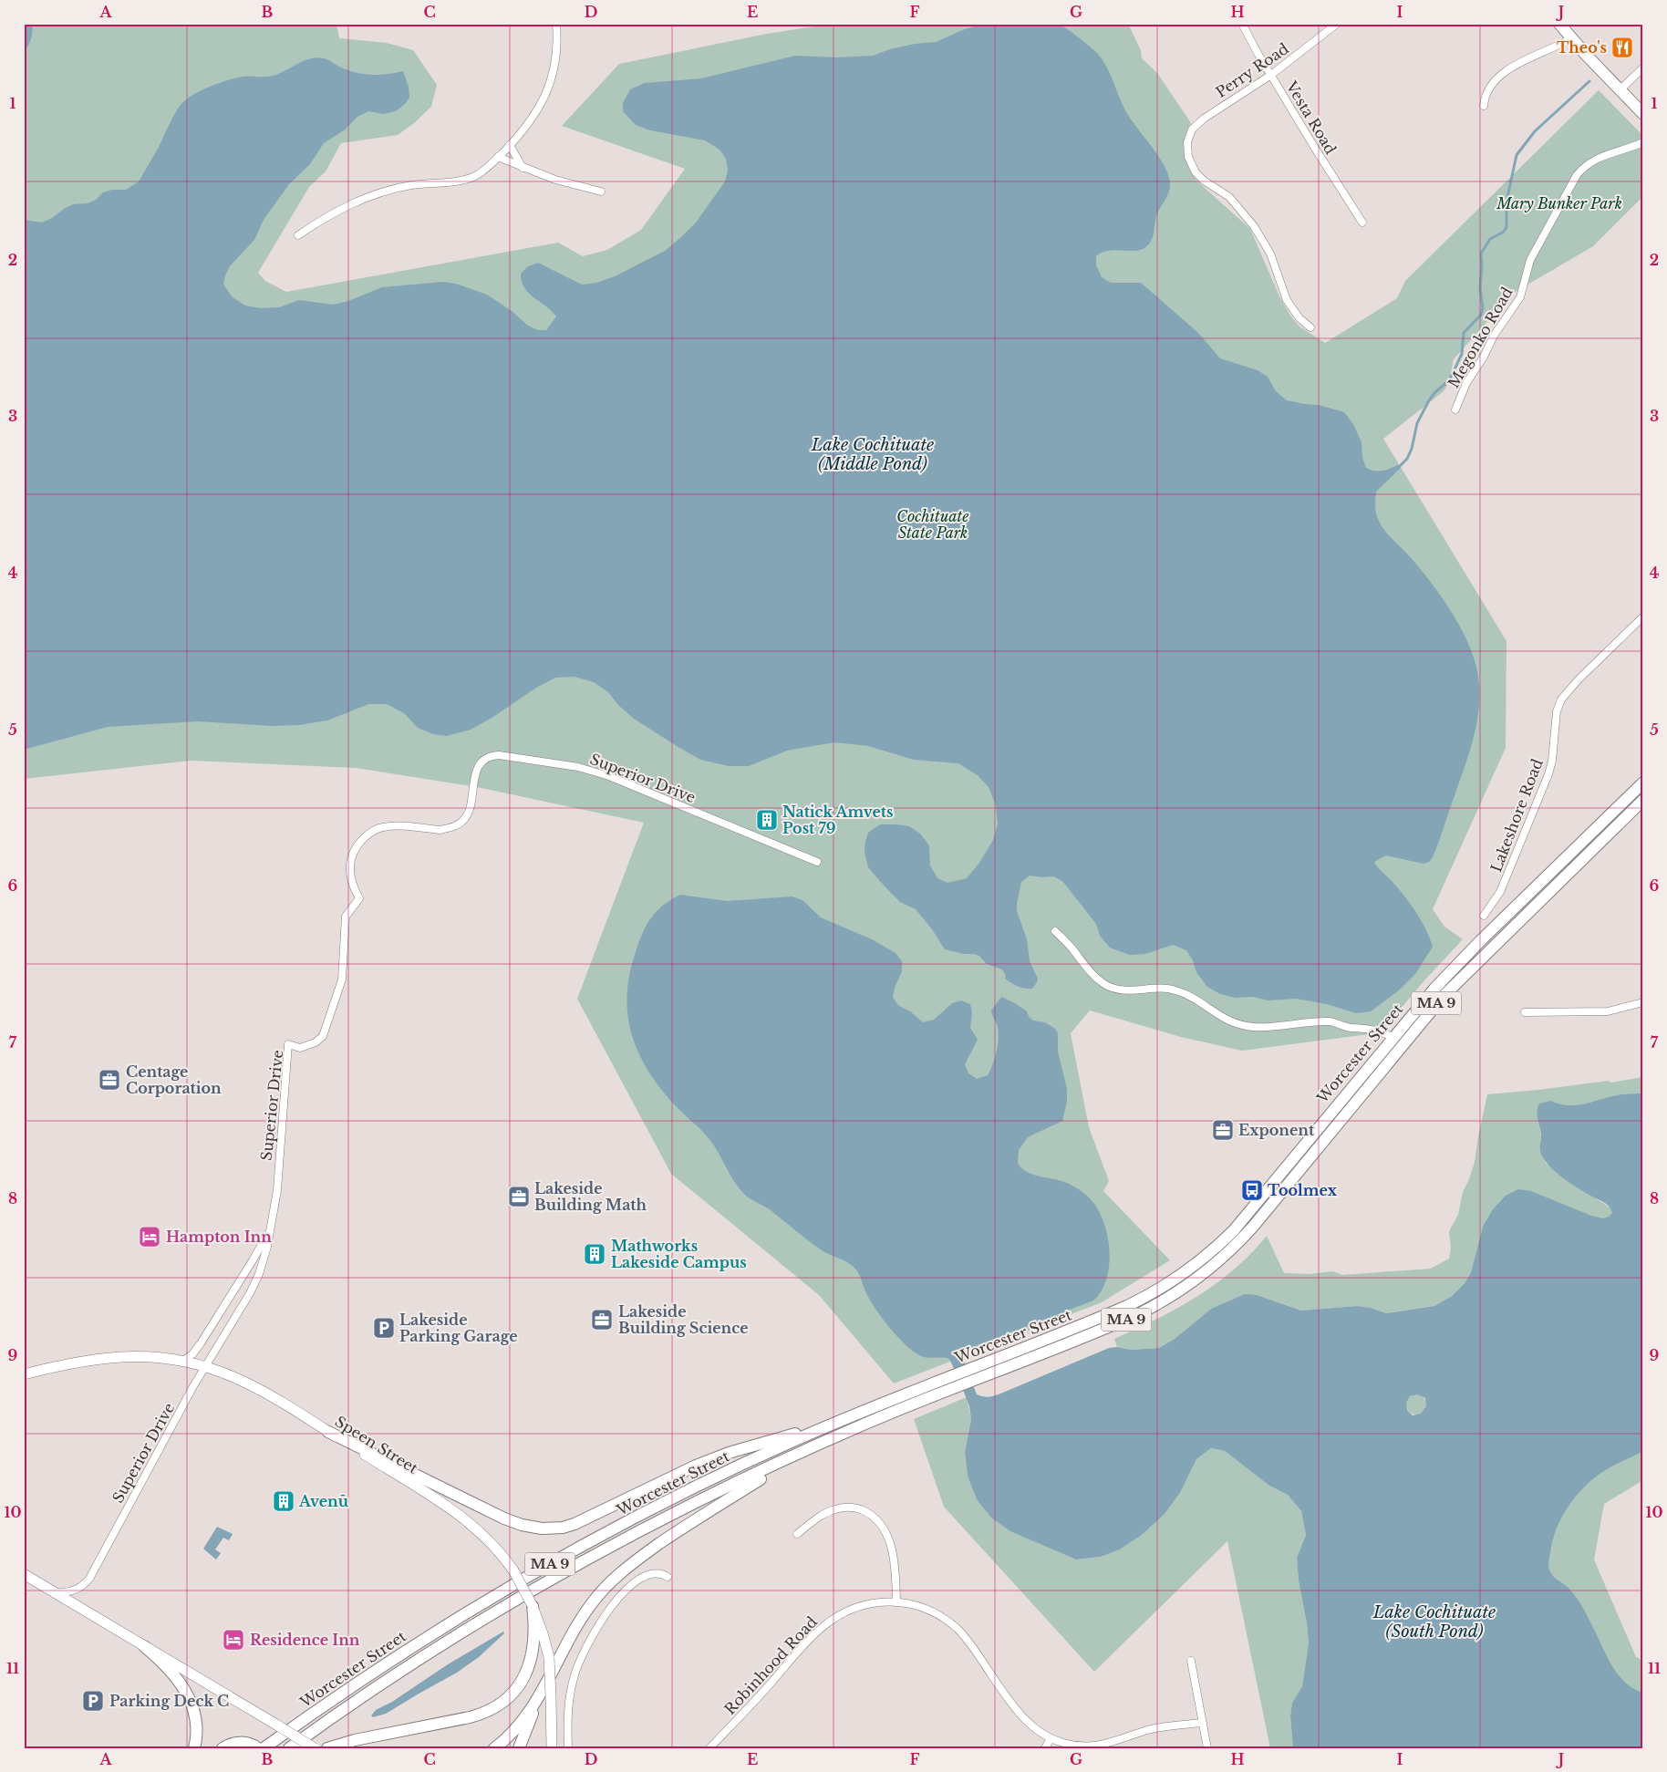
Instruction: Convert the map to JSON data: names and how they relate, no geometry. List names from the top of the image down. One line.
{"streets":{"main road":["MA 9","Worcester Street","Speen Street"],"street":["Perry Road","Vesta Road","Megonko Road","Superior Drive","Lakeshore Road","Robinhood Road"]},"crossings":[["Perry Road","Vesta Road"],["Superior Drive","Speen Street"]],"water":["Lake Cochituate (Middle Pond)","Lake Cochituate (South Pond)"],"parks":["Mary Bunker Park","Cochituate State Park"],"places":{"restaurant":["Theo's"],"building":["Natick Amvets Post 79","Mathworks Lakeside Campus","Avenū"],"office":["Centage Corporation","Exponent","Lakeside Building Math","Lakeside Building Science"],"bus stop":["Toolmex"],"hotel":["Hampton Inn","Residence Inn"],"parking":["Lakeside Parking Garage","Parking Deck C"]},"grid":{"columns":["A","B","C","D","E","F","G","H","I","J"],"rows":["1","2","3","4","5","6","7","8","9","10","11"]}}
